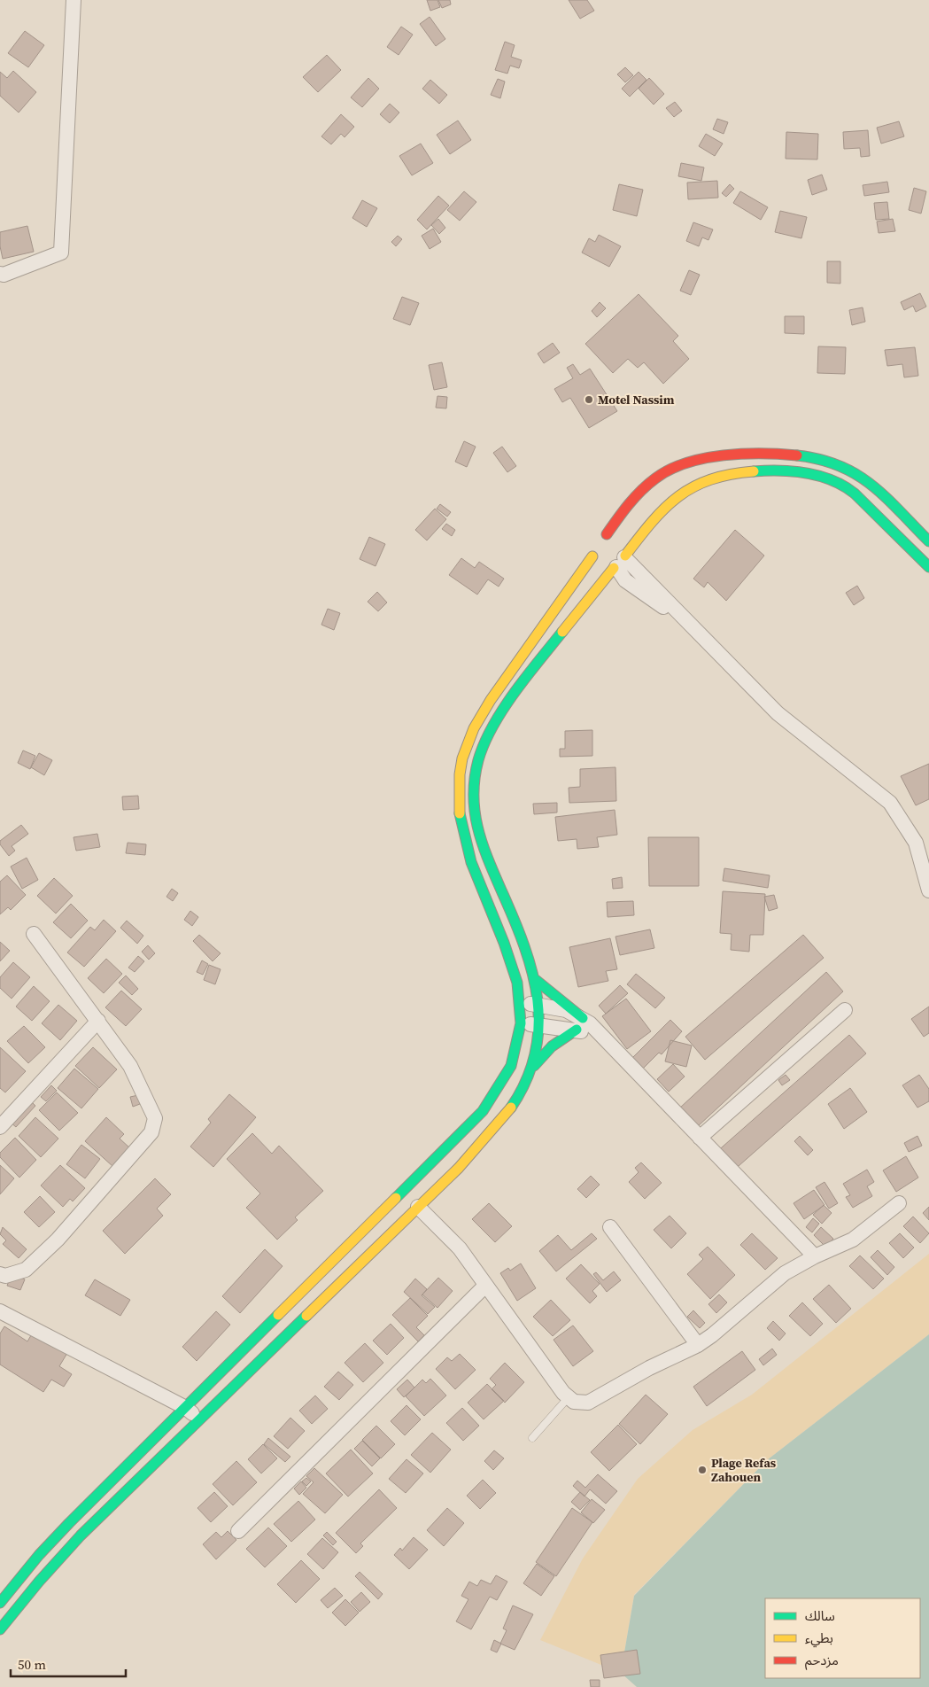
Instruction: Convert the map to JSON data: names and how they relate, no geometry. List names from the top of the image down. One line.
{"places":["Motel Nassim","Plage Refas Zahouen"],"legend":["سالك","بطيء","مزدحم"],"scale_bar":"50 m"}
